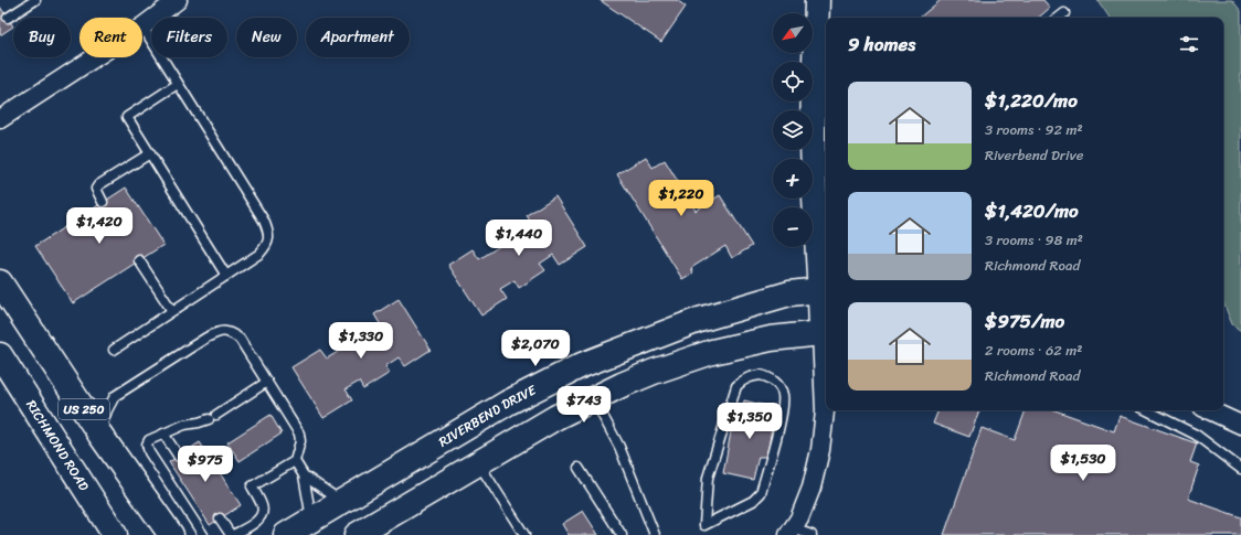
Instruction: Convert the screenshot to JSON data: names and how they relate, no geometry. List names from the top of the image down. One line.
{"streets":{"main road":["US 250","RIVERBEND DRIVE","RICHMOND ROAD"]},"north":"bottom left","page":{"map_buttons":["+","−"],"chip":["Buy","Rent","Filters","New","Apartment"],"heading":"9 homes","list":[{"name":"$1,220/mo","note":"3 rooms · 92 m² · Riverbend Drive"},{"name":"$1,420/mo","note":"3 rooms · 98 m² · Richmond Road"},{"name":"$975/mo","note":"2 rooms · 62 m² · Richmond Road"}],"price":["$1,220","$1,420","$1,440","$1,330","$2,070","$743","$1,350","$1,530","$975"]}}
